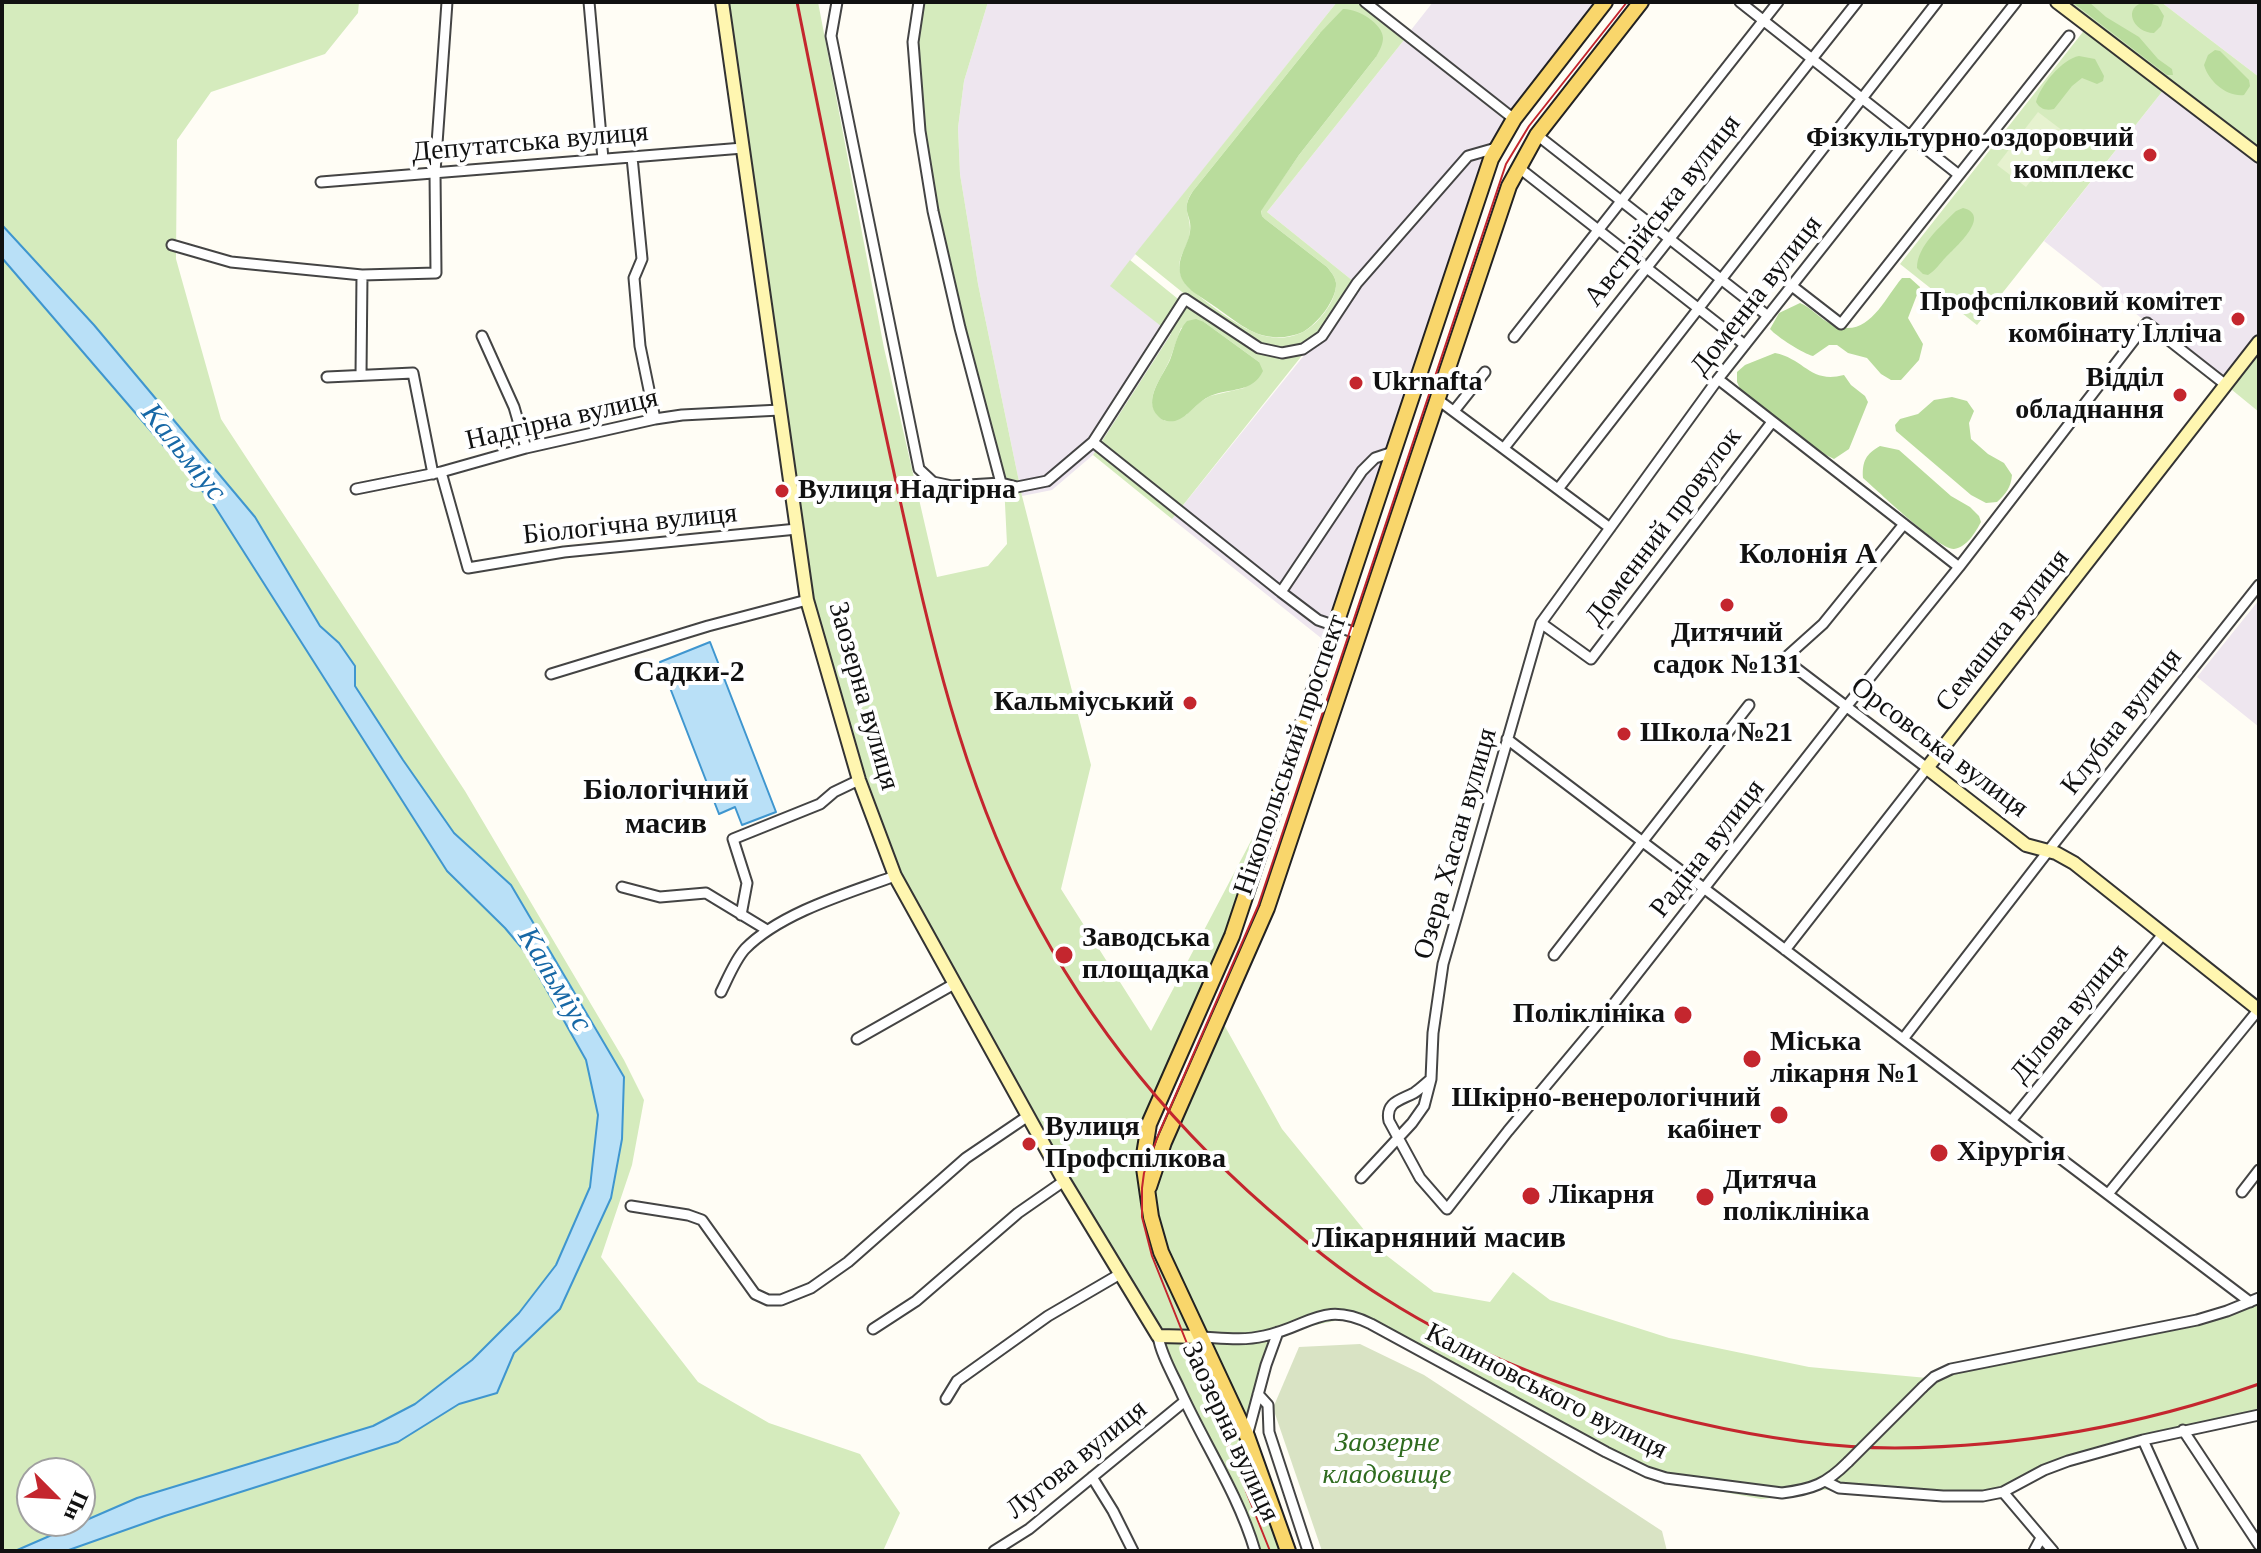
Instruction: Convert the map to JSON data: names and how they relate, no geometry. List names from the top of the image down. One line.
{"streets":{"main road":["Заозерна вулиця","Нікопольський проспект"],"street":["Депутатська вулиця","Австрійська вулиця","Доменна вулиця","Надгірна вулиця","Біологічна вулиця","Доменний провулок","Семашка вулиця","Клубна вулиця","Орсовська вулиця","Озера Хасан вулиця","Радіна вулиця","Ділова вулиця","Калиновського вулиця","Лугова вулиця"]},"crossings":[["Депутатська вулиця","Заозерна вулиця"],["Доменна вулиця","Доменний провулок"],["Доменна вулиця","Озера Хасан вулиця"],["Надгірна вулиця","Біологічна вулиця"],["Надгірна вулиця","Заозерна вулиця"],["Біологічна вулиця","Заозерна вулиця"],["Доменний провулок","Орсовська вулиця"],["Доменний провулок","Озера Хасан вулиця"],["Доменний провулок","Радіна вулиця"],["Семашка вулиця","Орсовська вулиця"],["Семашка вулиця","Радіна вулиця"],["Заозерна вулиця","Нікопольський проспект"],["Заозерна вулиця","Калиновського вулиця"],["Заозерна вулиця","Лугова вулиця"],["Клубна вулиця","Орсовська вулиця"],["Орсовська вулиця","Радіна вулиця"],["Орсовська вулиця","Ділова вулиця"],["Озера Хасан вулиця","Радіна вулиця"]],"districts":["Колонія А","Садки-2","Біологічний масив","Лікарняний масив"],"water":["Кальміус"],"parks":["Заозерне кладовище"],"places":["Фізкультурно-оздоровчий комплекс","Профспілковий комітет комбінату Ілліча","Ukrnafta","Відділ обладнання","Вулиця Надгірна","Дитячий садок №131","Кальміуський","Школа №21","Заводська площадка","Поліклініка","Міська лікарня №1","Шкірно-венерологічний кабінет","Вулиця Профспілкова","Хірургія","Лікарня","Дитяча поліклініка"],"north":"bottom right"}
